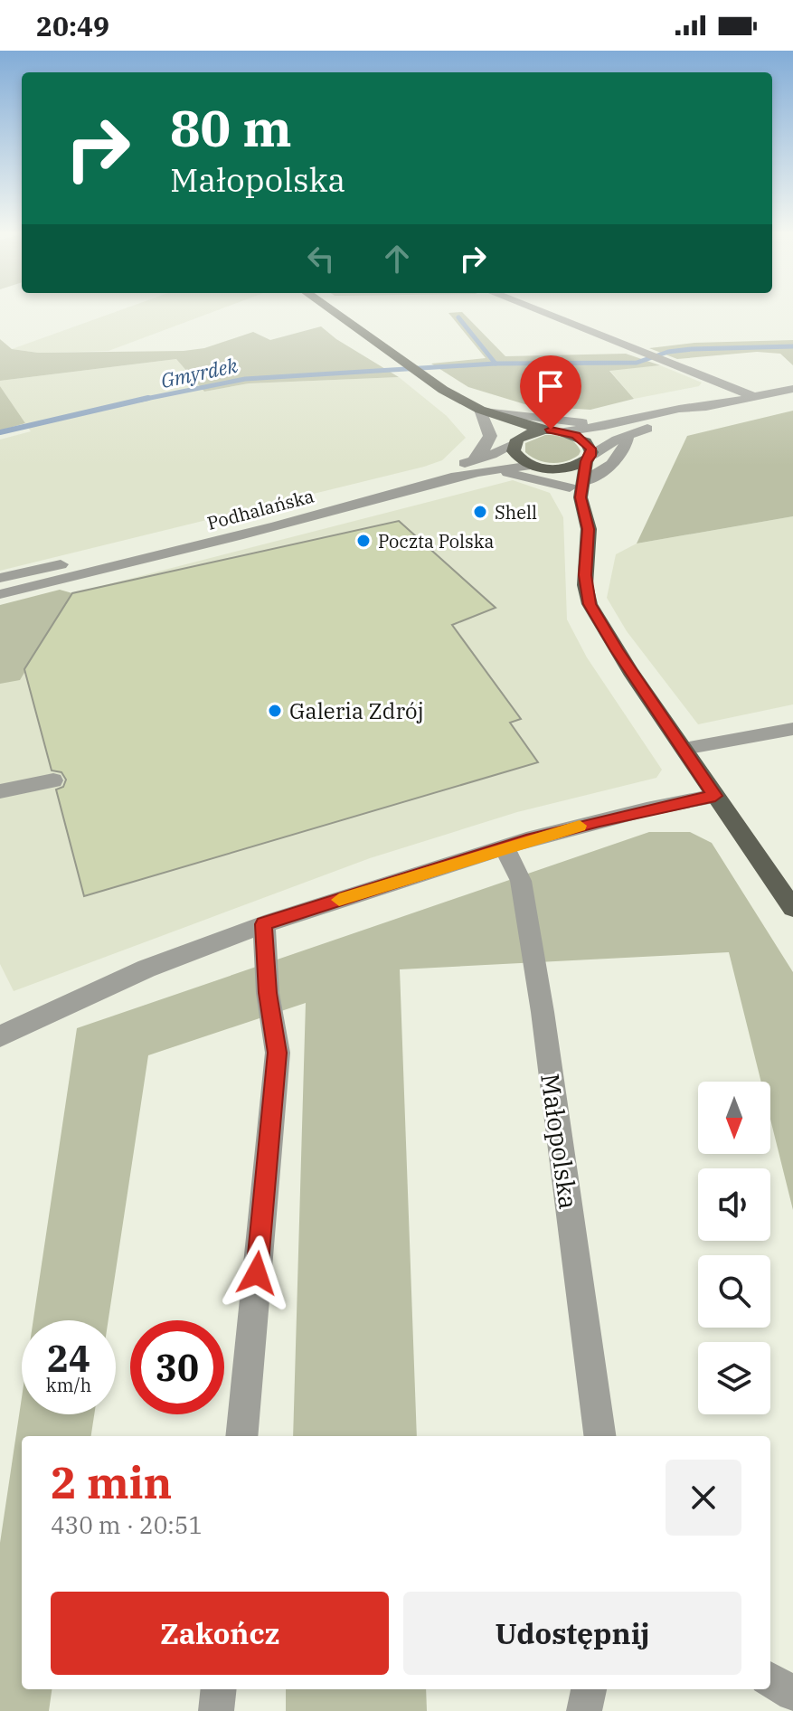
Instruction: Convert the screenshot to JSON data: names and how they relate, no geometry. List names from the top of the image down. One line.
{"streets":{"street":["Podhalańska","Małopolska"]},"water":["Gmyrdek"],"places":["Shell","Poczta Polska","Galeria Zdrój"],"north":"bottom","page":{"status":"20:49","turn":["80 m","Małopolska"],"speed":"24 km/h","limit":"30","heading":["2 min","430 m · 20:51"],"buttons":["Zakończ","Udostępnij"]}}
